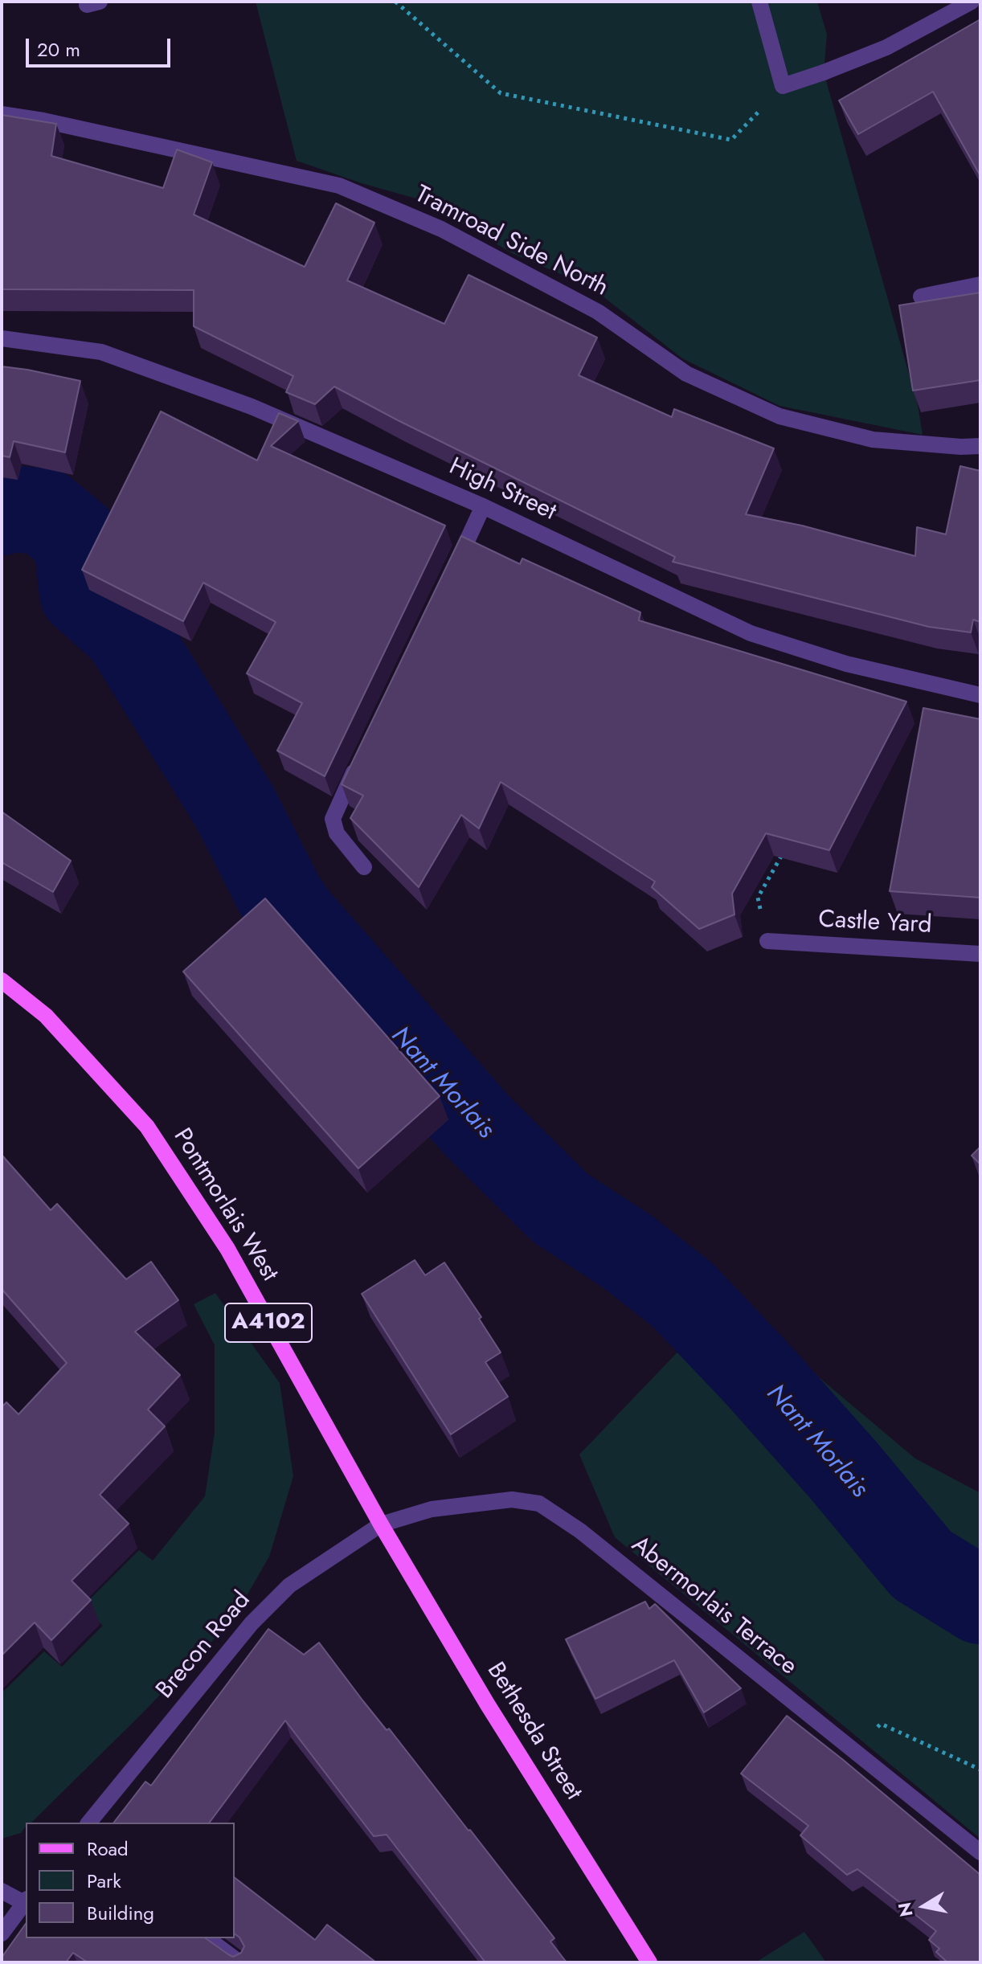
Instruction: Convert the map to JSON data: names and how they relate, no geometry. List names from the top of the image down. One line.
{"streets":{"main road":["Pontmorlais West","A4102","Bethesda Street"],"street":["Tramroad Side North","High Street","Castle Yard","Abermorlais Terrace","Brecon Road"]},"crossings":[["Pontmorlais West","Abermorlais Terrace"],["Pontmorlais West","Brecon Road"],["Pontmorlais West","Bethesda Street"],["Abermorlais Terrace","Brecon Road"],["Abermorlais Terrace","Bethesda Street"],["Brecon Road","Bethesda Street"]],"water":["Nant Morlais"],"legend":["Road","Park","Building"],"scale_bar":"20 m","north":"left"}
